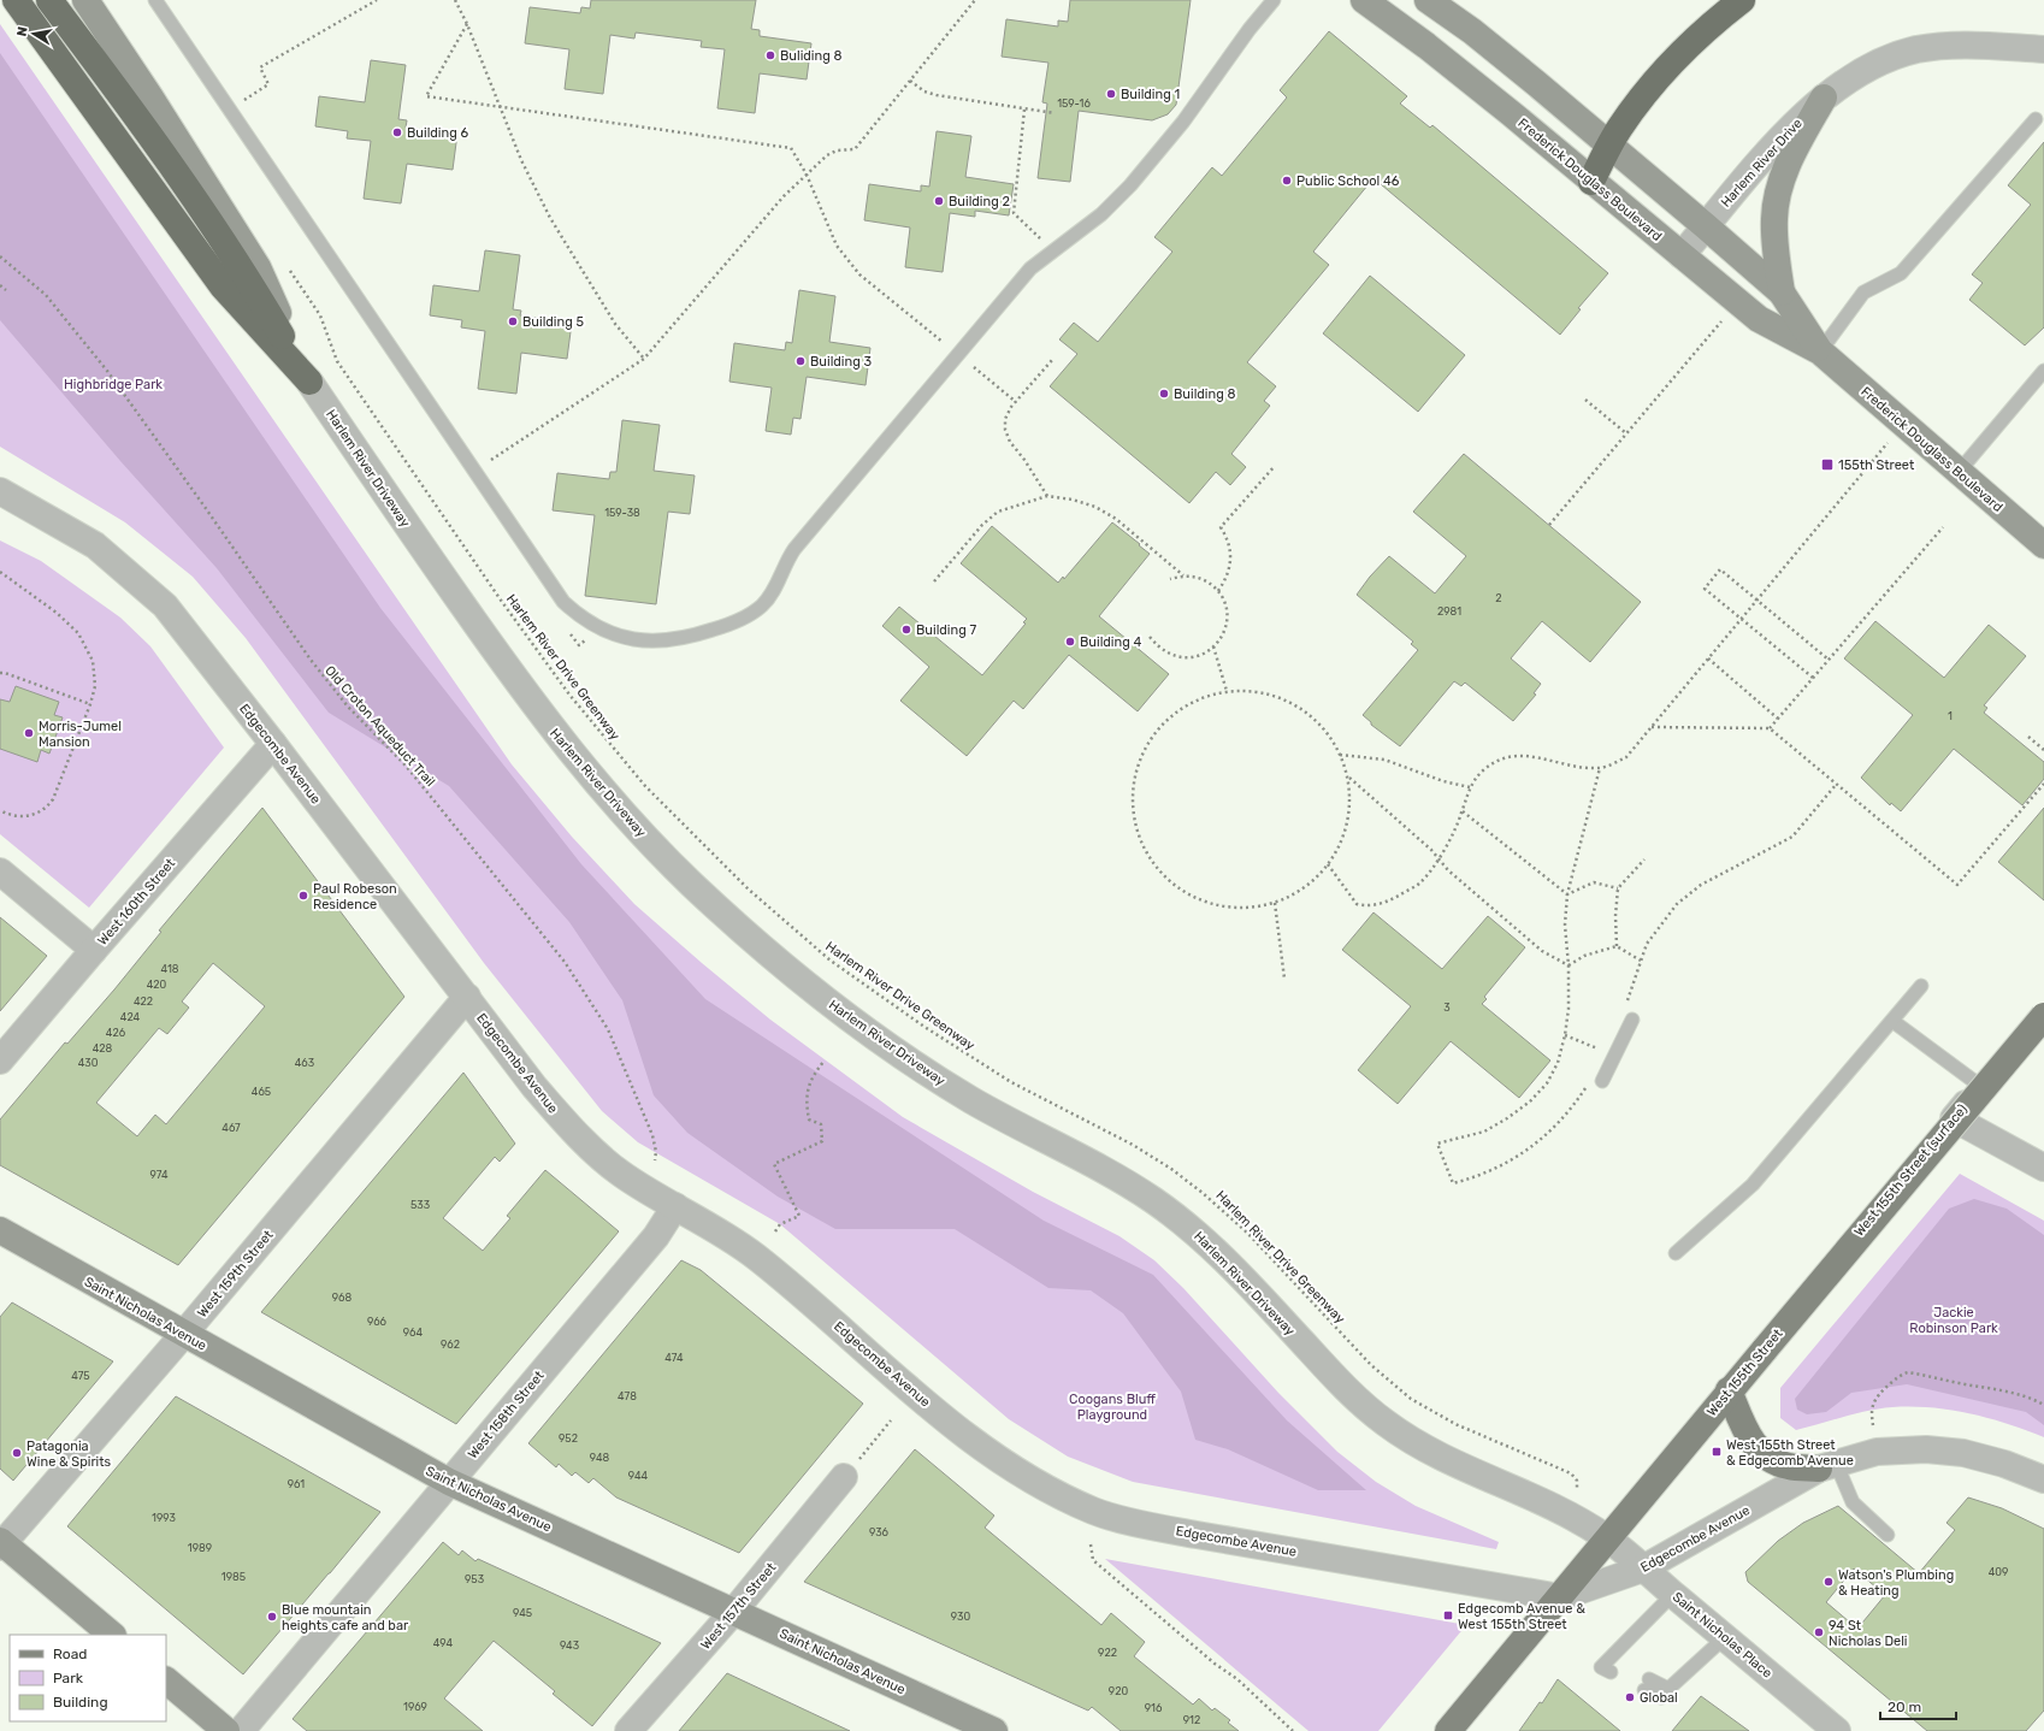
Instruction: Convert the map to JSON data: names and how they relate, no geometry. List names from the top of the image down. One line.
{"streets":{"main road":["Frederick Douglass Boulevard","Saint Nicholas Avenue","West 155th Street"],"street":["Harlem River Drive","Harlem River Driveway","Edgecombe Avenue","West 160th Street","West 155th Street (surface)","West 159th Street","West 158th Street","West 157th Street","Saint Nicholas Place"],"path":["Harlem River Drive Greenway","Old Croton Aqueduct Trail"]},"crossings":[["Harlem River Drive","Frederick Douglass Boulevard"],["Harlem River Driveway","Harlem River Drive Greenway"],["Harlem River Driveway","West 155th Street"],["Harlem River Driveway","Saint Nicholas Place"],["Edgecombe Avenue","West 160th Street"],["Edgecombe Avenue","West 159th Street"],["Edgecombe Avenue","West 155th Street"],["Edgecombe Avenue","West 158th Street"],["Edgecombe Avenue","Saint Nicholas Place"],["West 155th Street (surface)","West 155th Street"],["West 159th Street","Saint Nicholas Avenue"],["Saint Nicholas Avenue","West 158th Street"],["Saint Nicholas Avenue","West 157th Street"],["West 155th Street","Saint Nicholas Place"]],"parks":["Highbridge Park","Jackie Robinson Park","Coogans Bluff Playground"],"places":{"other":["Buliding 8","Building 1","Building 6","Public School 46","Building 2","Building 5","Building 3","Building 8","Building 7","Building 4","Morris-Jumel Mansion","Paul Robeson Residence","Patagonia Wine & Spirits","Watson's Plumbing & Heating","Blue mountain heights cafe and bar","94 St Nicholas Deli","Global"],"transit":["155th Street","West 155th Street & Edgecomb Avenue","Edgecomb Avenue & West 155th Street"]},"house_numbers":["159-16","159-38","2","2981","1","418","420","422","3","424","426","428","430","463","465","467","974","533","968","966","964","962","474","475","478","952","948","944","961","1993","936","1989","409","1985","953","945","930","494","943","922","920","1969","916","912"],"legend":["Road","Park","Building"],"scale_bar":"20 m","north":"left"}
